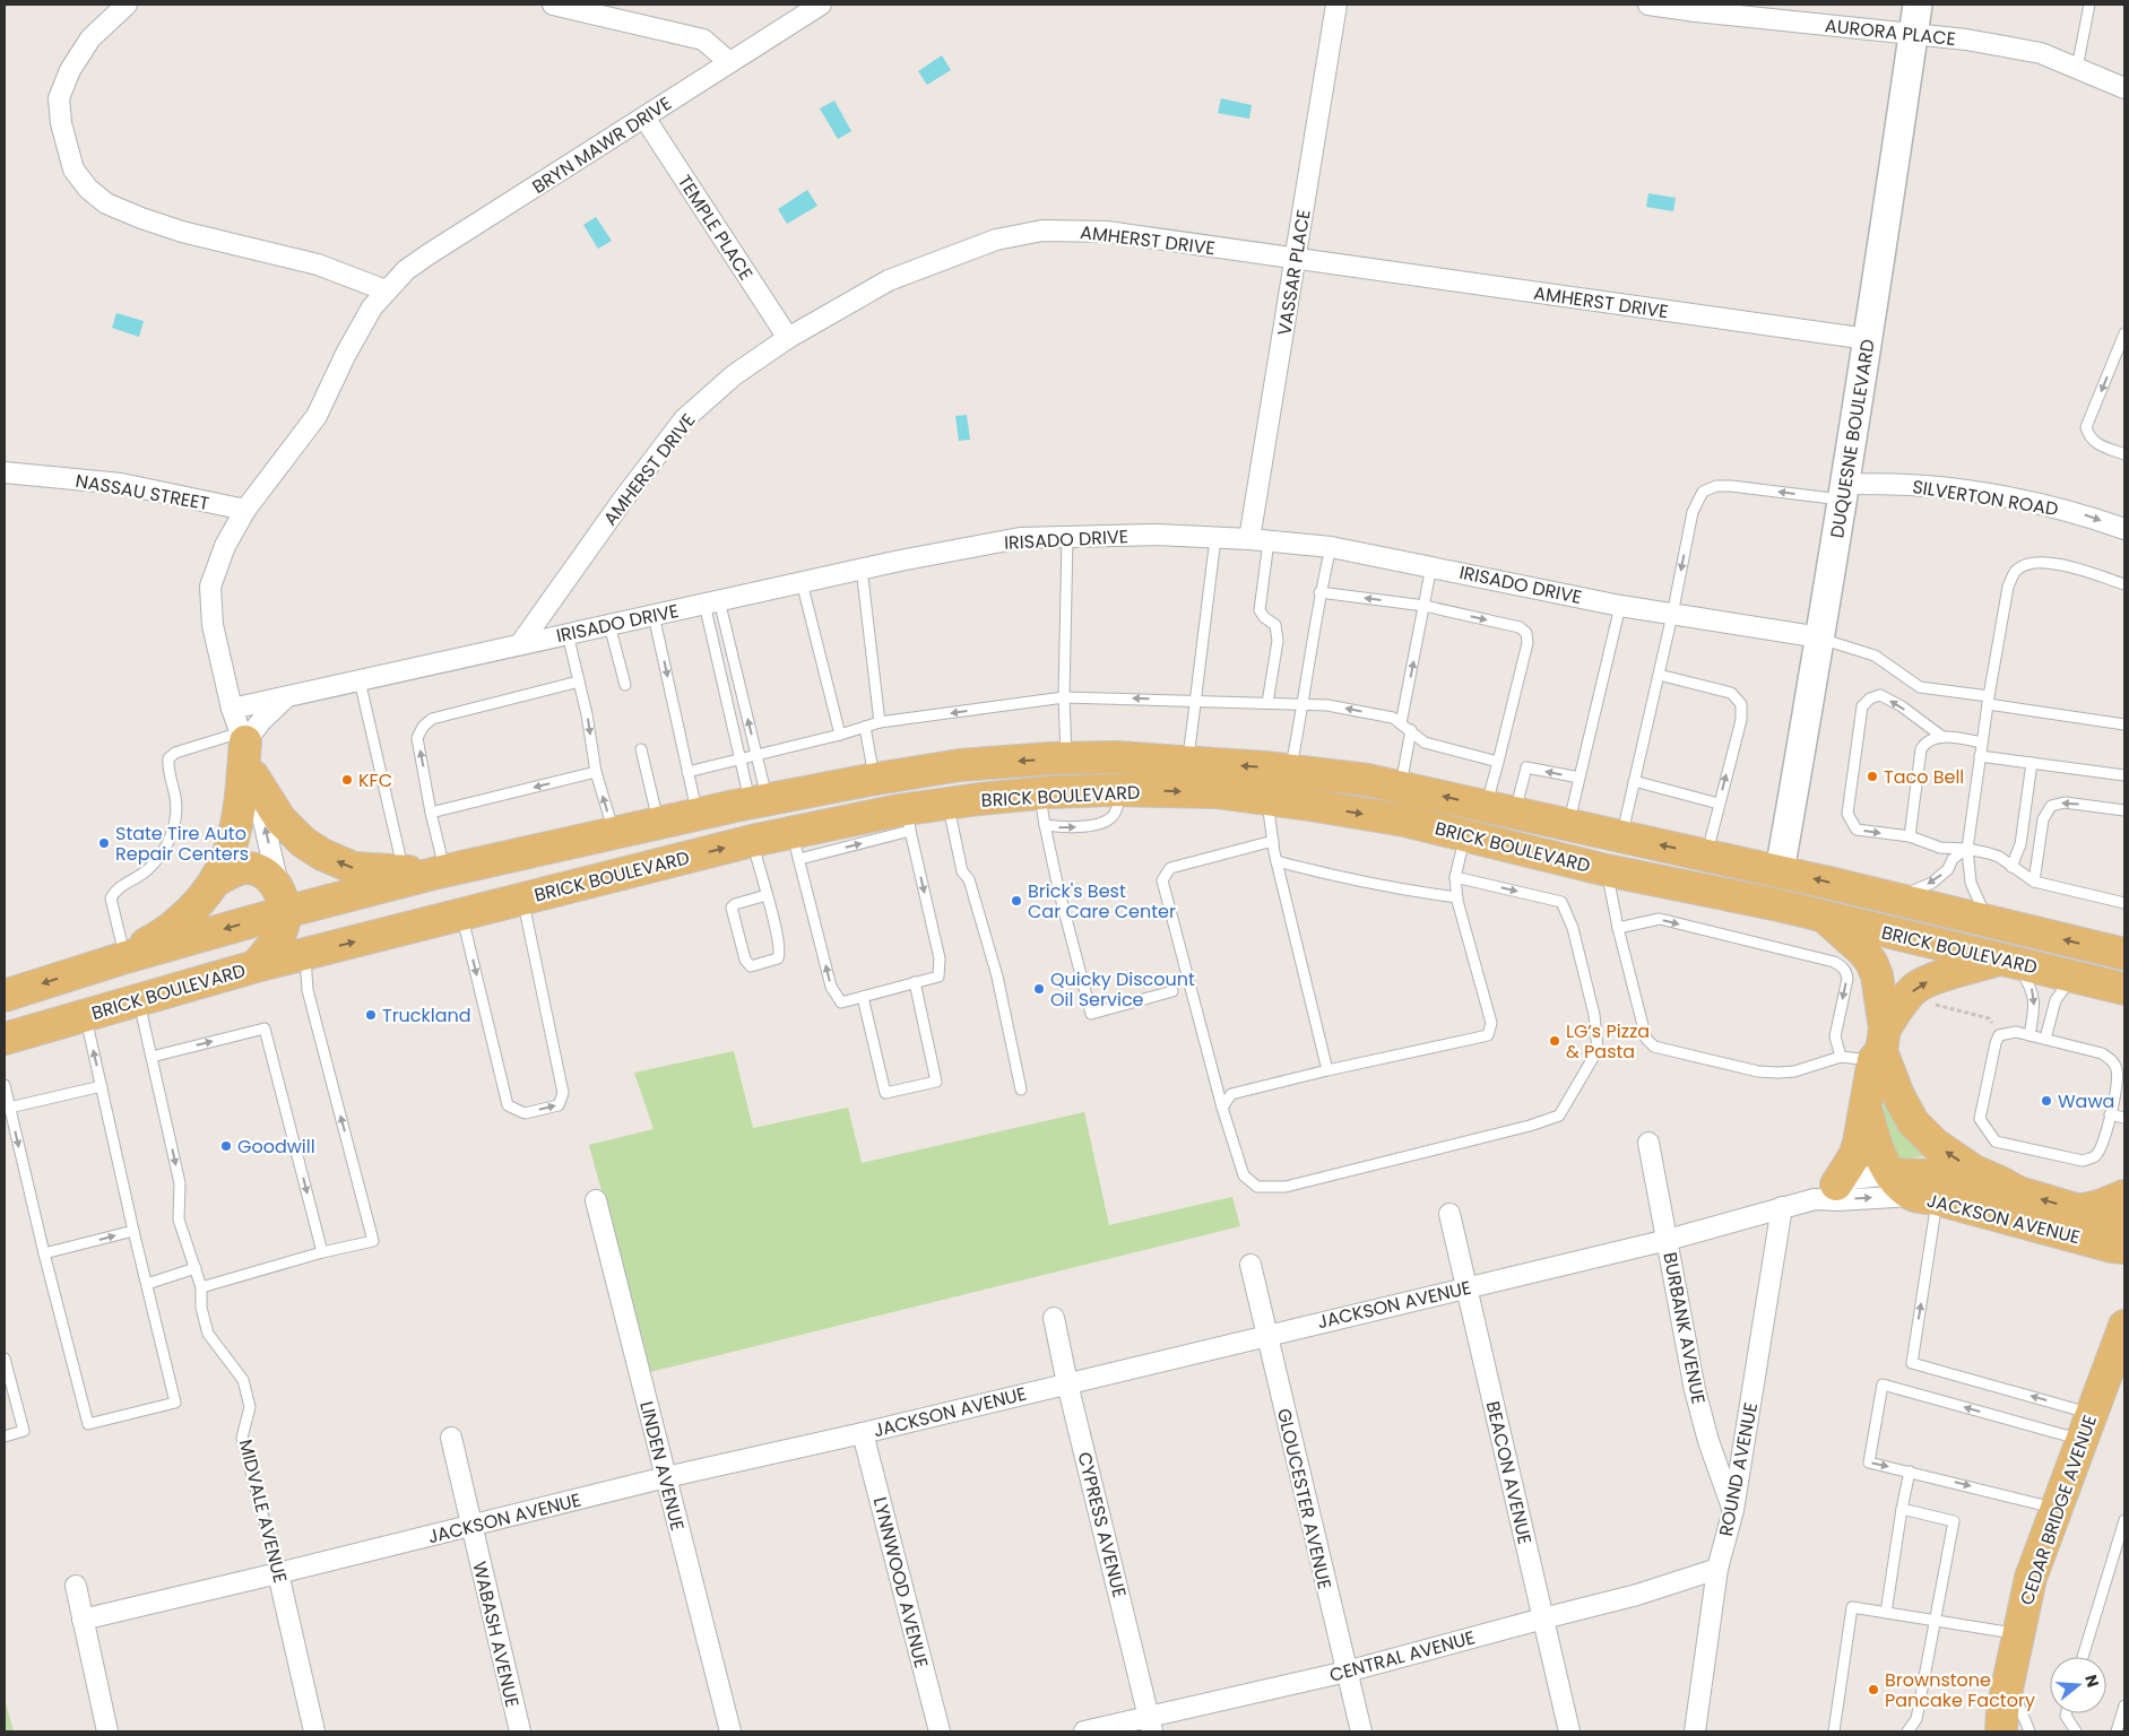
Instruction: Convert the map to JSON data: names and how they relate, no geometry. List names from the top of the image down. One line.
{"streets":{"main road":["BRICK BOULEVARD","JACKSON AVENUE","CEDAR BRIDGE AVENUE"],"street":["AURORA PLACE","BRYN MAWR DRIVE","TEMPLE PLACE","AMHERST DRIVE","VASSAR PLACE","DUQUESNE BOULEVARD","NASSAU STREET","SILVERTON ROAD","IRISADO DRIVE","BURBANK AVENUE","LINDEN AVENUE","ROUND AVENUE","BEACON AVENUE","GLOUCESTER AVENUE","MIDVALE AVENUE","CYPRESS AVENUE","LYNNWOOD AVENUE","WABASH AVENUE","CENTRAL AVENUE"]},"crossings":[["AURORA PLACE","DUQUESNE BOULEVARD"],["BRYN MAWR DRIVE","TEMPLE PLACE"],["BRYN MAWR DRIVE","NASSAU STREET"],["BRYN MAWR DRIVE","IRISADO DRIVE"],["BRYN MAWR DRIVE","BRICK BOULEVARD"],["TEMPLE PLACE","AMHERST DRIVE"],["AMHERST DRIVE","VASSAR PLACE"],["AMHERST DRIVE","DUQUESNE BOULEVARD"],["AMHERST DRIVE","IRISADO DRIVE"],["VASSAR PLACE","IRISADO DRIVE"],["DUQUESNE BOULEVARD","SILVERTON ROAD"],["DUQUESNE BOULEVARD","IRISADO DRIVE"],["DUQUESNE BOULEVARD","BRICK BOULEVARD"],["BRICK BOULEVARD","MIDVALE AVENUE"],["JACKSON AVENUE","BURBANK AVENUE"],["JACKSON AVENUE","LINDEN AVENUE"],["JACKSON AVENUE","ROUND AVENUE"],["JACKSON AVENUE","BEACON AVENUE"],["JACKSON AVENUE","GLOUCESTER AVENUE"],["JACKSON AVENUE","MIDVALE AVENUE"],["JACKSON AVENUE","CYPRESS AVENUE"],["JACKSON AVENUE","LYNNWOOD AVENUE"],["JACKSON AVENUE","WABASH AVENUE"],["BURBANK AVENUE","ROUND AVENUE"],["ROUND AVENUE","CENTRAL AVENUE"],["BEACON AVENUE","CENTRAL AVENUE"],["GLOUCESTER AVENUE","CENTRAL AVENUE"],["CYPRESS AVENUE","CENTRAL AVENUE"]],"one_way":["SILVERTON ROAD"],"places":["Taco Bell","KFC","State Tire Auto Repair Centers","Brick's Best Car Care Center","Quicky Discount Oil Service","Truckland","LG’s Pizza & Pasta","Wawa","Goodwill","Brownstone Pancake Factory"],"north":"right"}
